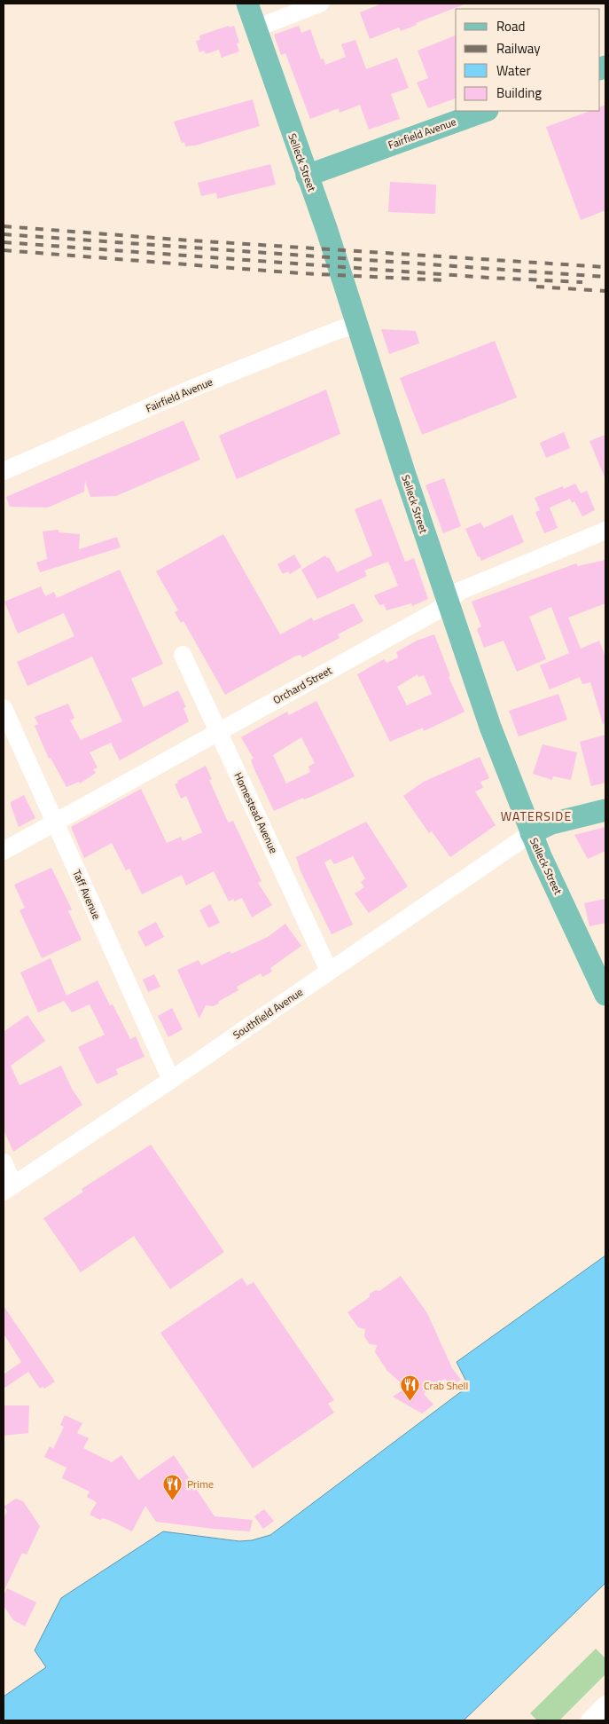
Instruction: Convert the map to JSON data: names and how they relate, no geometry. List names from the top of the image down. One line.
{"streets":{"main road":["Fairfield Avenue","Selleck Street"],"street":["Orchard Street","Homestead Avenue","Taff Avenue","Southfield Avenue"]},"crossings":[["Fairfield Avenue","Selleck Street"],["Selleck Street","Orchard Street"],["Selleck Street","Southfield Avenue"],["Orchard Street","Homestead Avenue"],["Orchard Street","Taff Avenue"],["Homestead Avenue","Southfield Avenue"],["Taff Avenue","Southfield Avenue"]],"districts":["WATERSIDE"],"places":{"restaurant":["Crab Shell","Prime"]},"legend":["Road","Railway","Water","Building"]}
